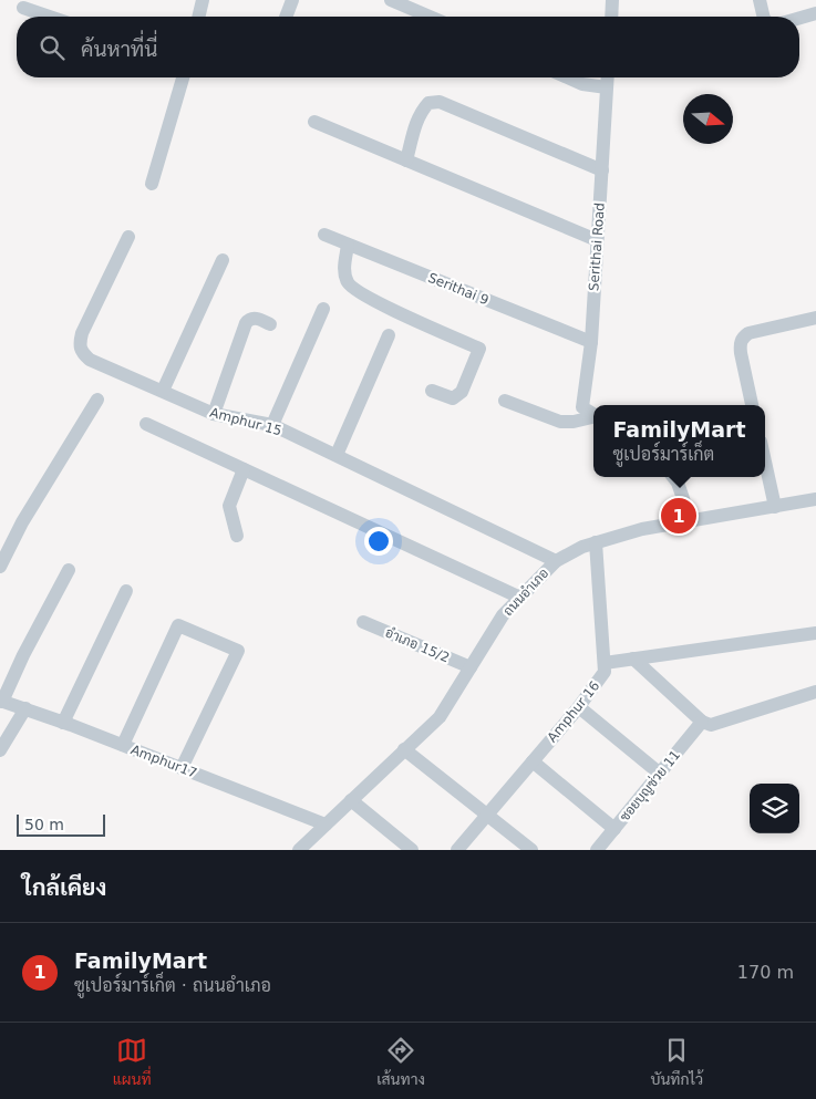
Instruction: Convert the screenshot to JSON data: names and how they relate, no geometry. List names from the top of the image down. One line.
{"streets":{"street":["Serithai Road","Serithai 9","Amphur 15","ถนนอำเภอ","อำเภอ 15/2","Amphur 16","Amphur17","ซอยบุญช่วย 11"]},"crossings":[["Serithai Road","Serithai 9"],["Amphur 15","ถนนอำเภอ"],["ถนนอำเภอ","อำเภอ 15/2"],["ถนนอำเภอ","Amphur 16"],["ถนนอำเภอ","Amphur17"]],"scale_bar":"50 m","north":"right","page":{"search":"ค้นหาที่นี่","popup":["FamilyMart","ซูเปอร์มาร์เก็ต"],"pins":"1","scale":"50 m","heading":"ใกล้เคียง","list":[{"mark":"1","name":"FamilyMart","note":"ซูเปอร์มาร์เก็ต · ถนนอำเภอ","value":"170 m"}],"nav":["แผนที่","เส้นทาง","บันทึกไว้"]}}
